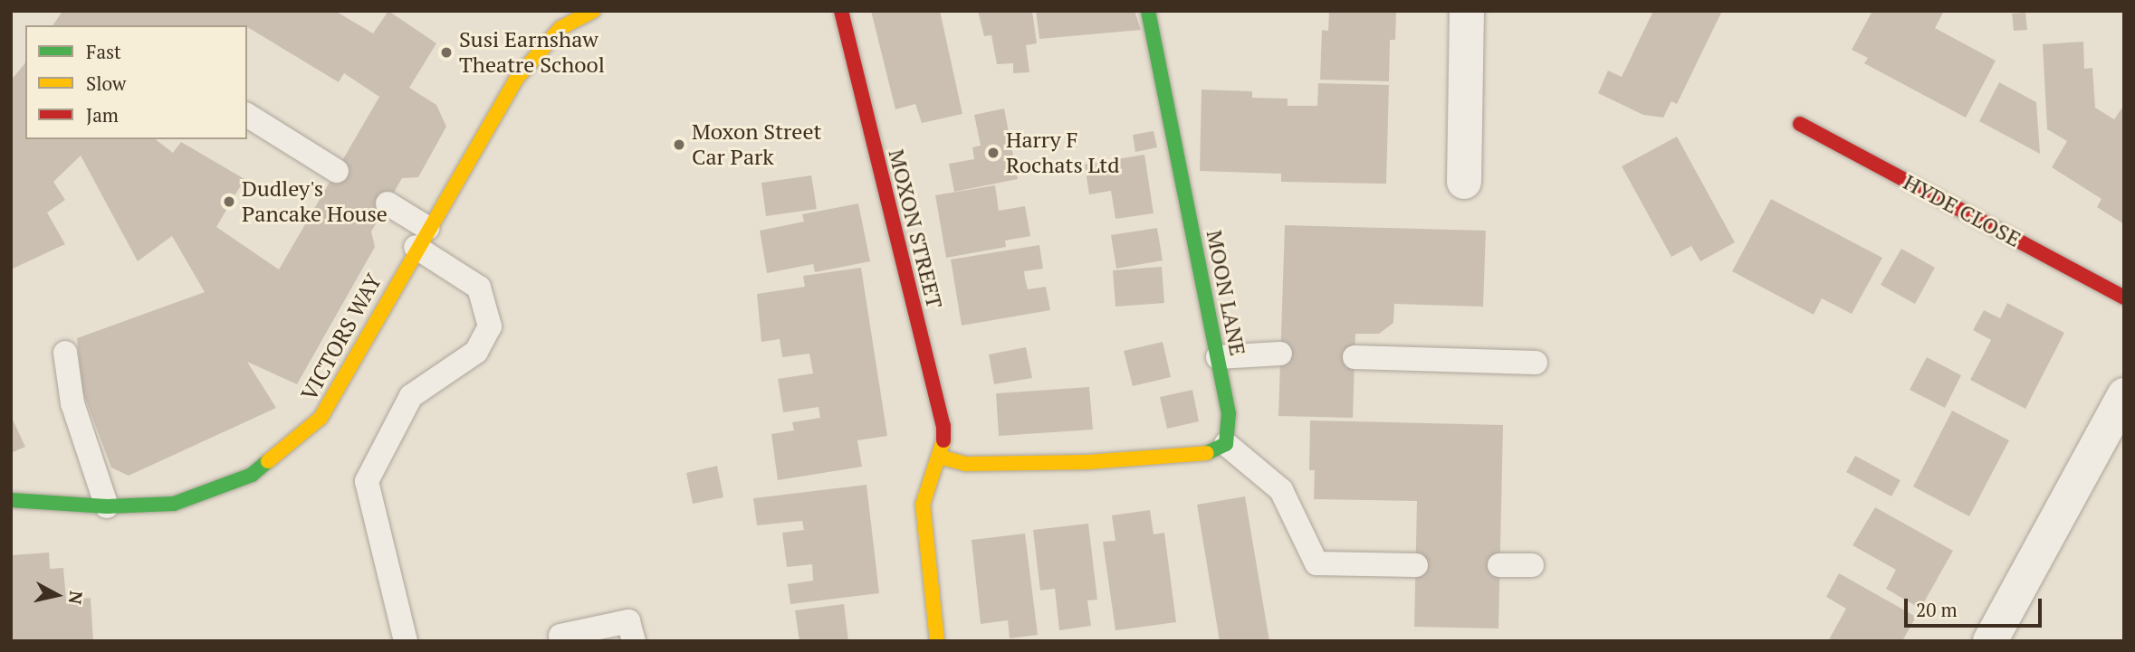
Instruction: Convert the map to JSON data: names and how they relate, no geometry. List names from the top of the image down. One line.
{"streets":{"street":["HYDE CLOSE","MOXON STREET","MOON LANE","VICTORS WAY"]},"places":["Susi Earnshaw Theatre School","Moxon Street Car Park","Harry F Rochats Ltd","Dudley's Pancake House"],"legend":["Fast","Slow","Jam"],"scale_bar":"20 m","north":"right"}
